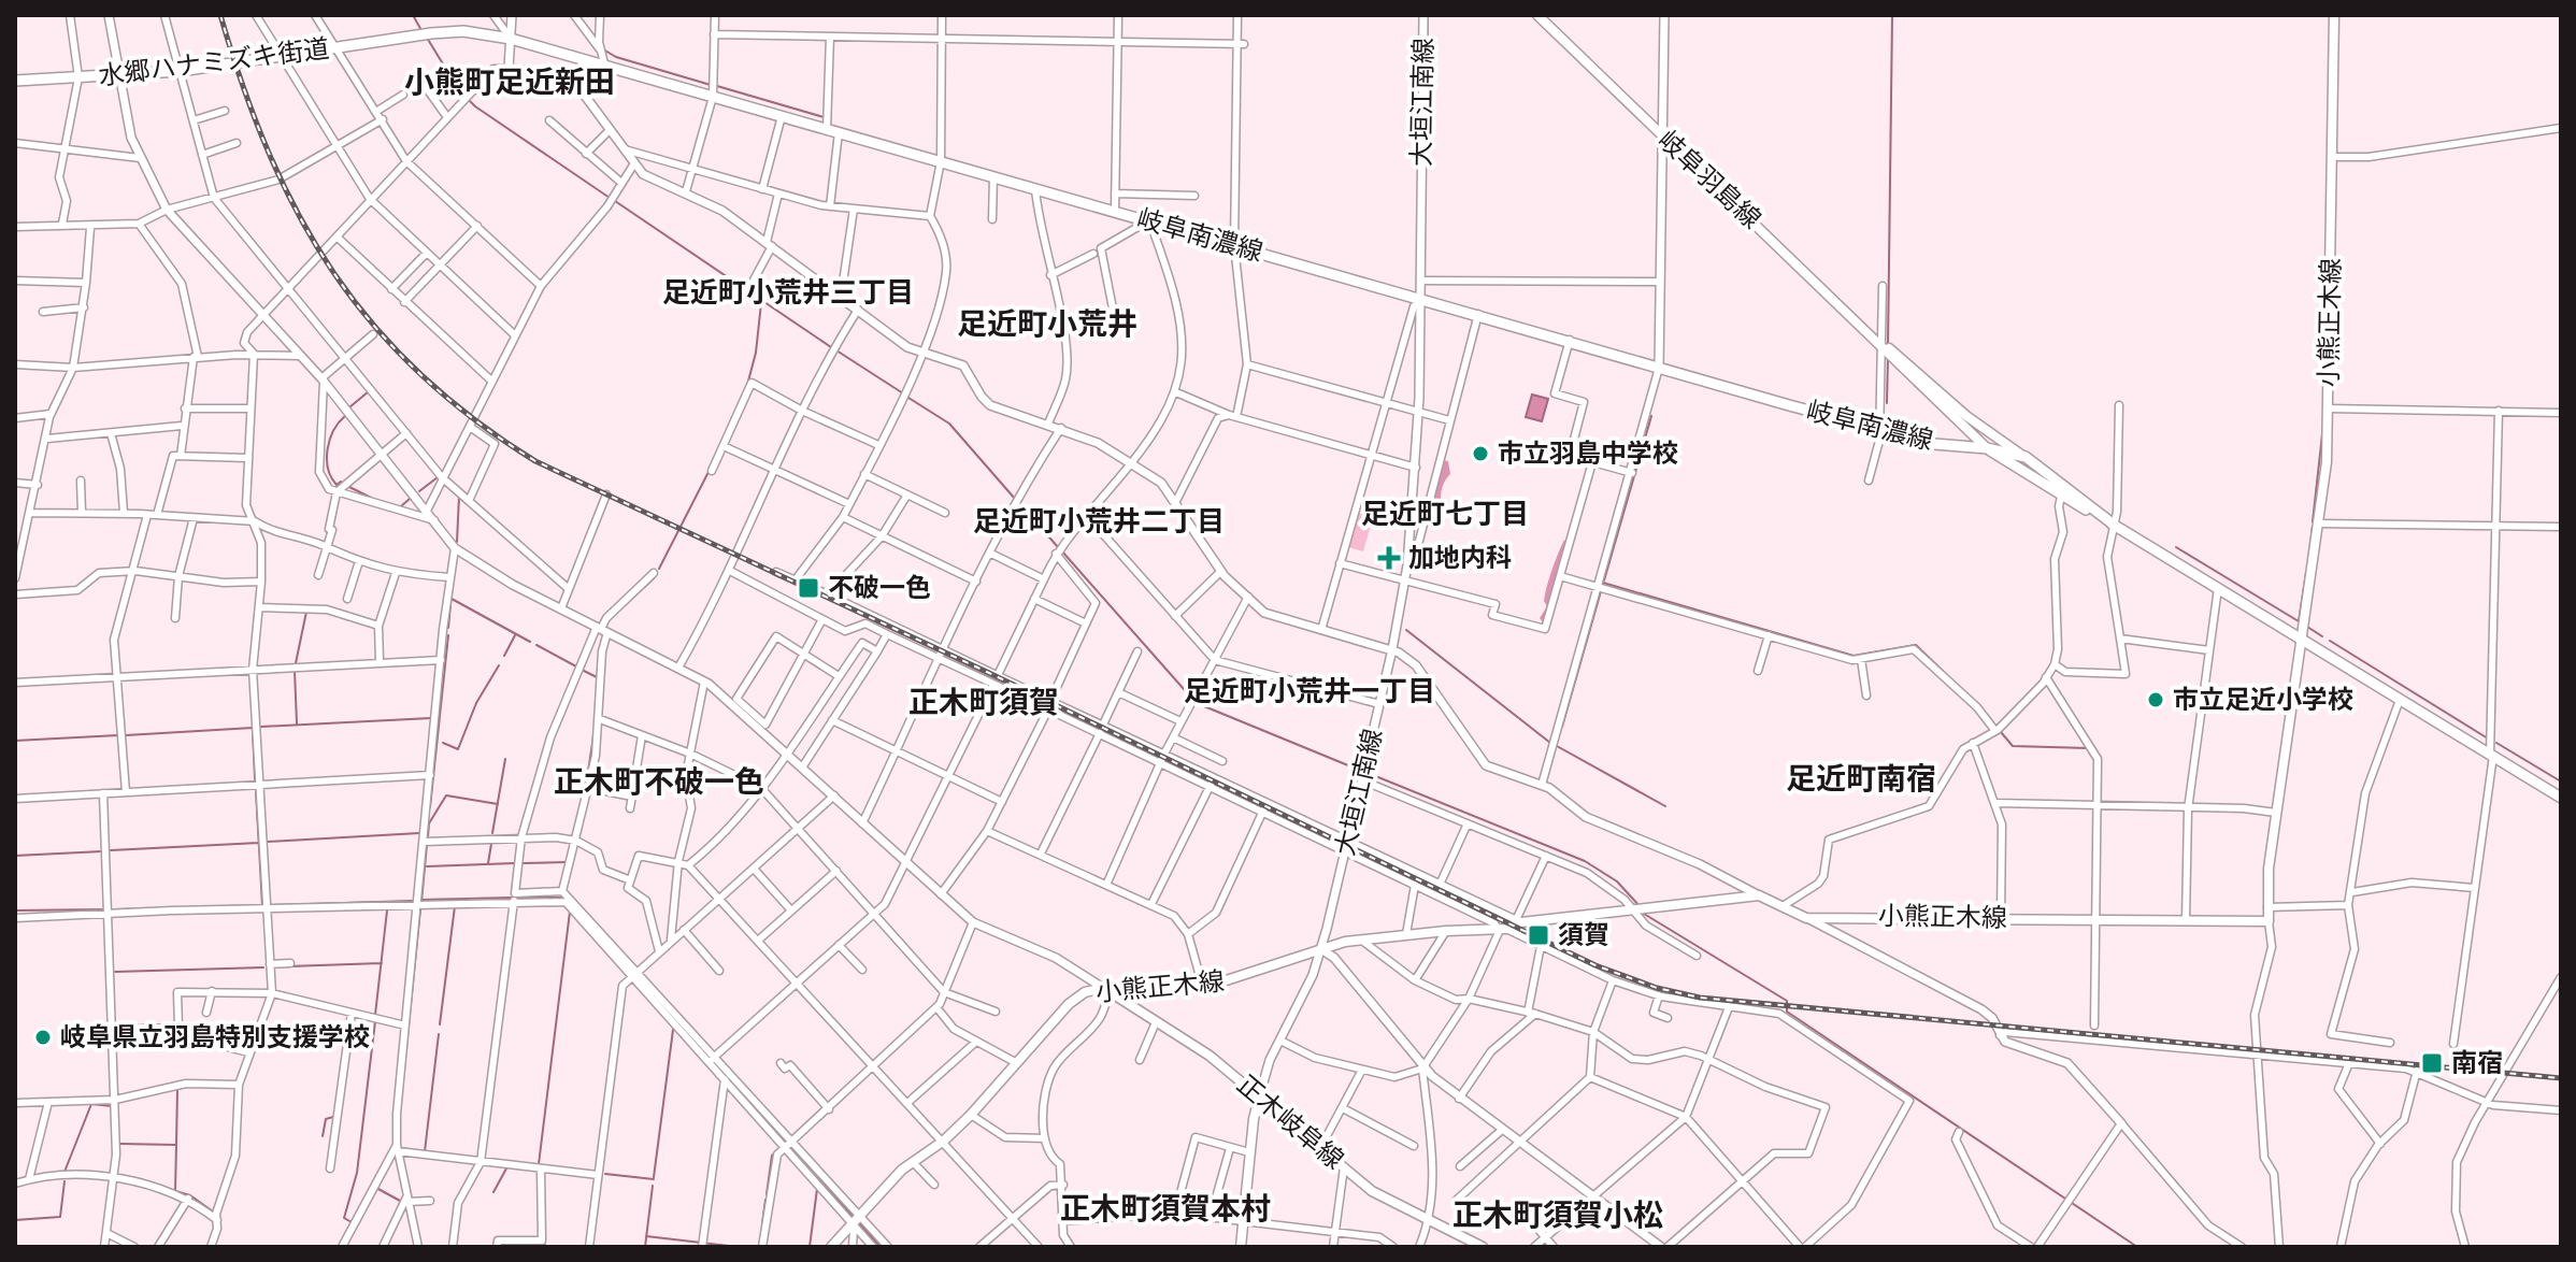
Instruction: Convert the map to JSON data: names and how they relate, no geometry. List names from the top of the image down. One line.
{"streets":{"main road":["水郷ハナミズキ街道","大垣江南線","岐阜羽島線","岐阜南濃線","小熊正木線","正木岐阜線"]},"crossings":[["水郷ハナミズキ街道","岐阜南濃線"],["大垣江南線","岐阜南濃線"],["大垣江南線","小熊正木線"],["大垣江南線","正木岐阜線"],["岐阜羽島線","岐阜南濃線"],["岐阜南濃線","小熊正木線"],["小熊正木線","正木岐阜線"]],"districts":["小熊町足近新田","足近町小荒井三丁目","足近町小荒井","足近町七丁目","足近町小荒井二丁目","足近町小荒井一丁目","正木町須賀","足近町南宿","正木町不破一色","正木町須賀本村","正木町須賀小松"],"places":{"other":["市立羽島中学校","市立足近小学校","岐阜県立羽島特別支援学校"],"health":["加地内科"],"transit":["不破一色","須賀","南宿"]}}
